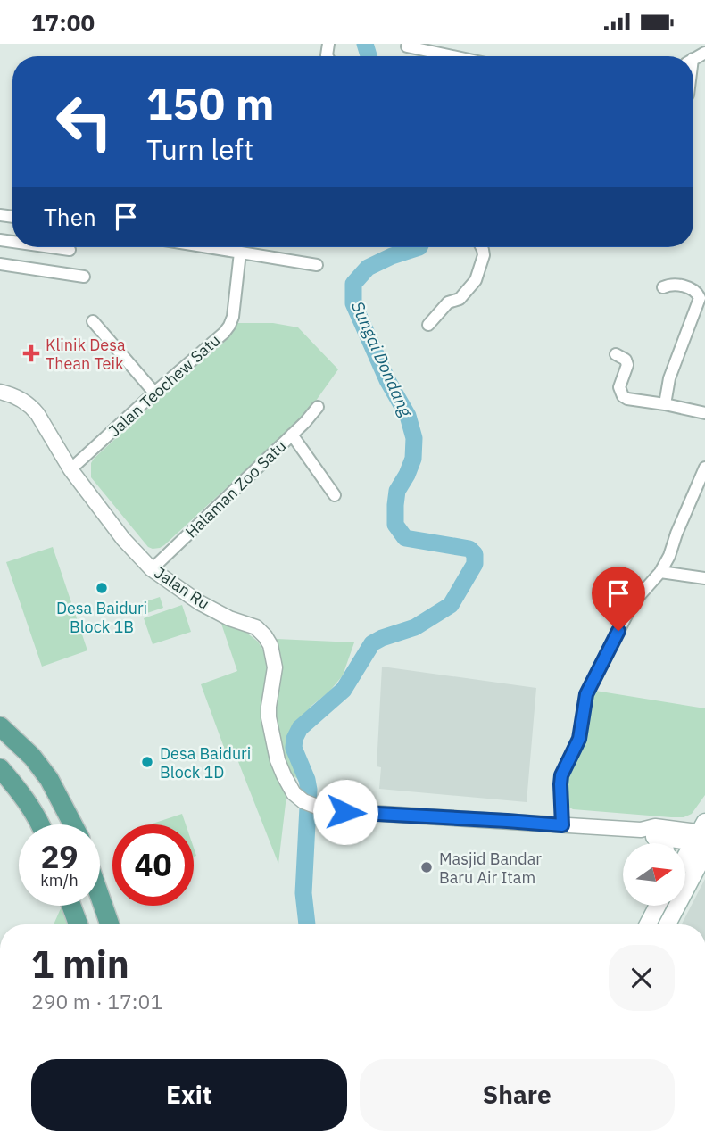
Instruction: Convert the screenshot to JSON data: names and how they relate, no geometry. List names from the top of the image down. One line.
{"streets":{"street":["Jalan Teochew Satu","Halaman Zoo Satu","Jalan Ru"]},"crossings":[["Jalan Teochew Satu","Jalan Ru"],["Halaman Zoo Satu","Jalan Ru"]],"water":["Sungai Dondang"],"places":{"health":["Klinik Desa Thean Teik"],"other":["Desa Baiduri Block 1B","Desa Baiduri Block 1D","Masjid Bandar Baru Air Itam"]},"north":"right","page":{"status":"17:00","turn":["150 m","Turn left"],"then":"Then","speed":"29 km/h","limit":"40","heading":["1 min","290 m · 17:01"],"buttons":["Exit","Share"]}}
